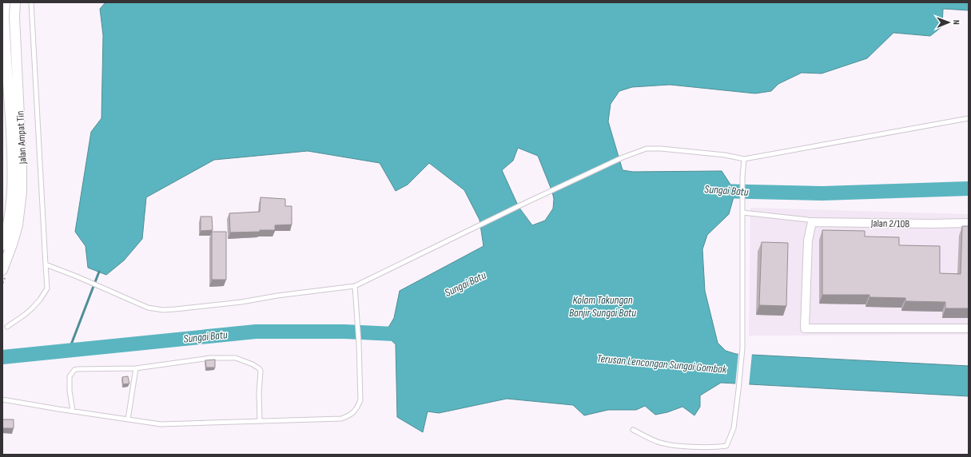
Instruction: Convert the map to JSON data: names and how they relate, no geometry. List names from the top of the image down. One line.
{"streets":{"street":["Jalan Ampat Tin","Jalan 2/10B"]},"water":["Sungai Batu","Kolam Takungan Banjir Sungai Batu","Terusan Lencongan Sungai Gombak"],"north":"right"}
